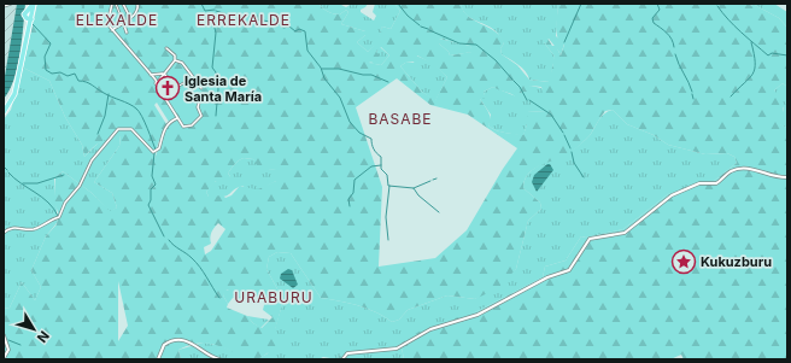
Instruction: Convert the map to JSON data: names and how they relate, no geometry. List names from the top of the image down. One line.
{"districts":["ELEXALDE","ERREKALDE","BASABE","URABURU"],"places":{"church":["Iglesia de Santa María"],"place":["Kukuzburu"]},"north":"bottom right"}
